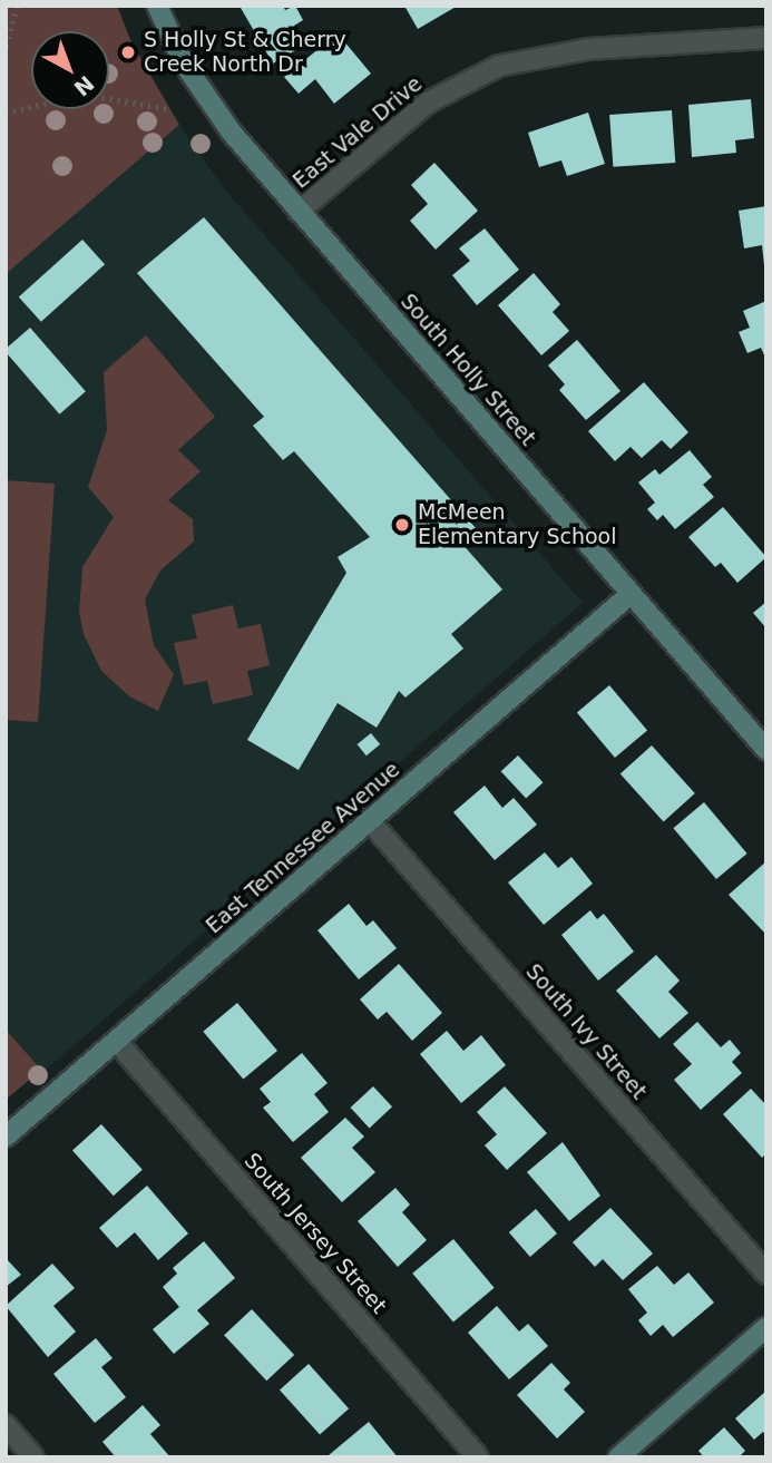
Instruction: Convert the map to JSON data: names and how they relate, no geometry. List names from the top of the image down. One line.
{"streets":{"street":["East Vale Drive","South Holly Street","East Tennessee Avenue","South Ivy Street","South Jersey Street"]},"crossings":[["East Vale Drive","South Holly Street"],["South Holly Street","East Tennessee Avenue"],["East Tennessee Avenue","South Ivy Street"],["East Tennessee Avenue","South Jersey Street"]],"places":["S Holly St & Cherry Creek North Dr","McMeen Elementary School"],"north":"bottom right"}
